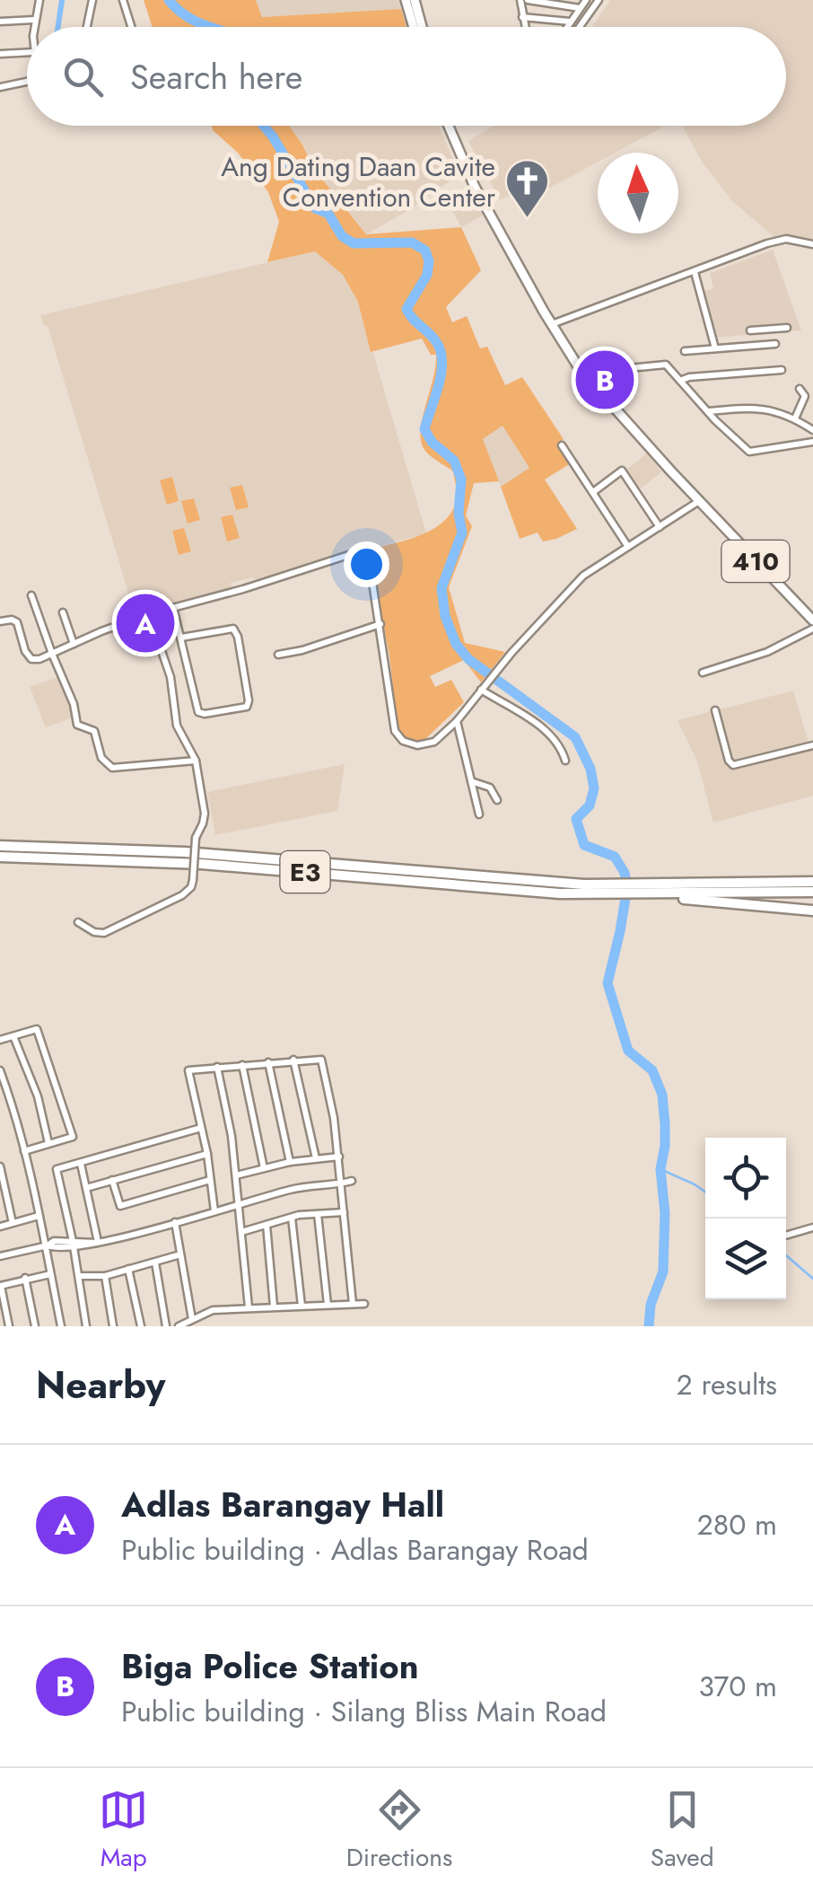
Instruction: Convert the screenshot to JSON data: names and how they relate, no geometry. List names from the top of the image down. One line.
{"streets":{"highway":["E3"],"main road":["410"]},"places":{"church":["Ang Dating Daan Cavite Convention Center"]},"north":"top","page":{"search":"Search here","pins":["B","A"],"heading":["Nearby","2 results"],"list":[{"mark":"A","name":"Adlas Barangay Hall","note":"Public building · Adlas Barangay Road","value":"280 m"},{"mark":"B","name":"Biga Police Station","note":"Public building · Silang Bliss Main Road","value":"370 m"}],"nav":["Map","Directions","Saved"]}}
